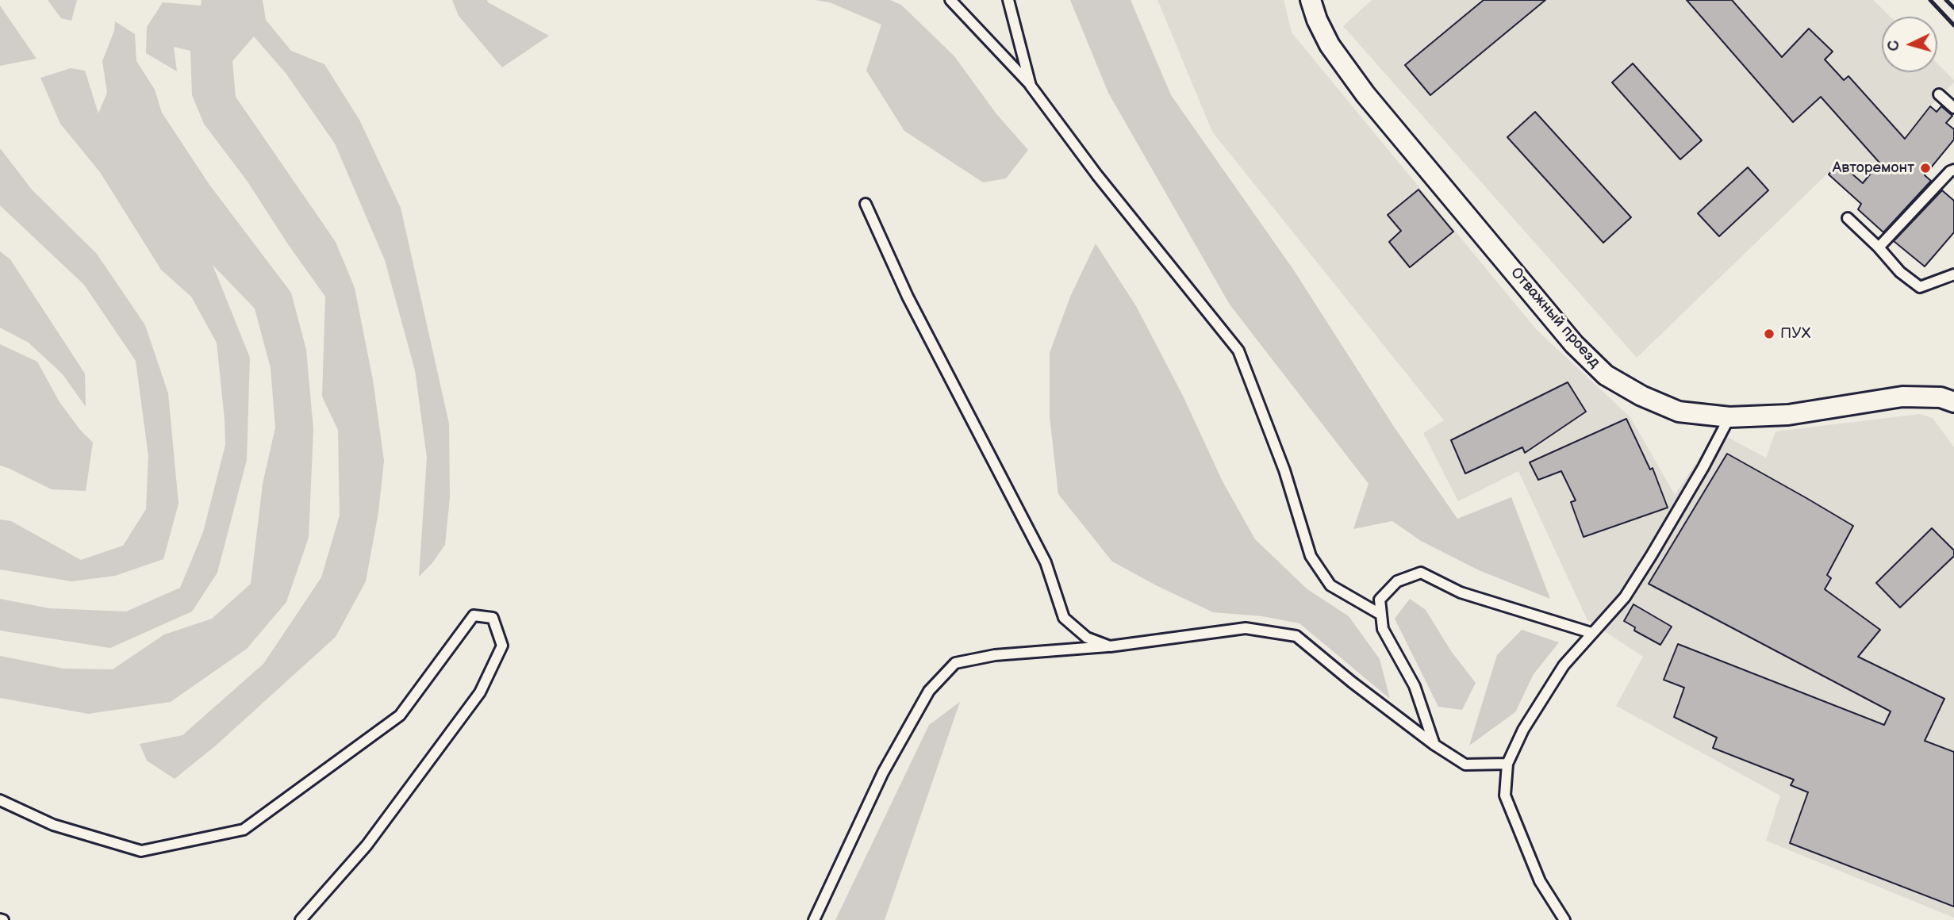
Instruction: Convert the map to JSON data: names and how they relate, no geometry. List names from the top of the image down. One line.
{"streets":{"street":["Отважный проезд"]},"places":["Авторемонт","ПУХ"],"north":"left"}
